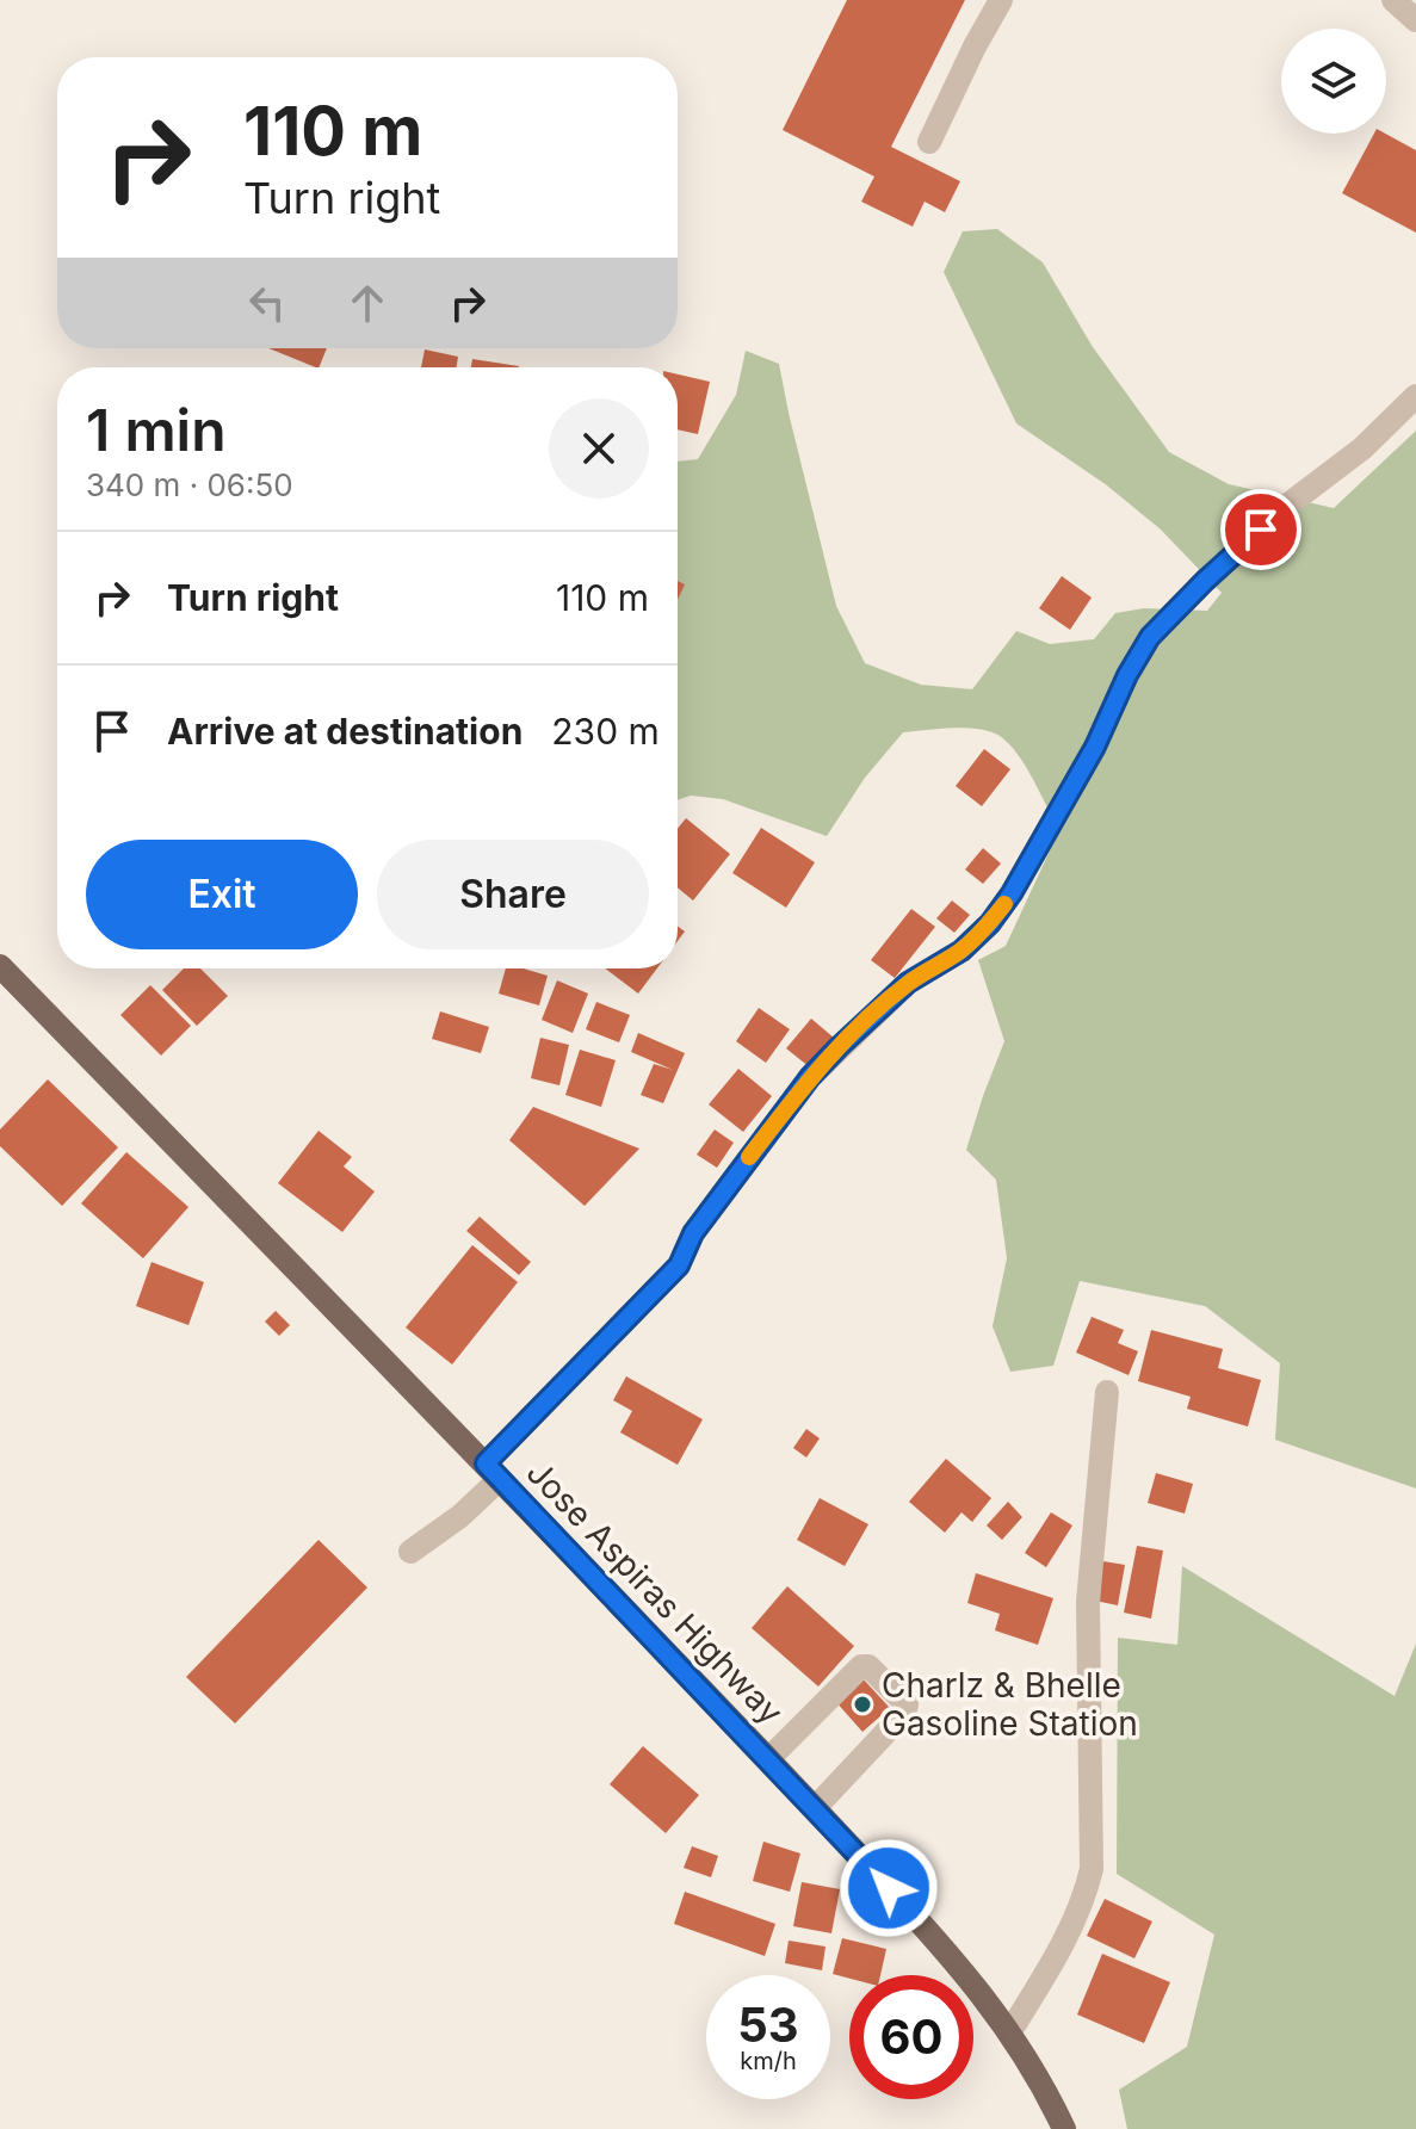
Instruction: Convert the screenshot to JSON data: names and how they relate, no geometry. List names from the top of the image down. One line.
{"streets":{"main road":["Jose Aspiras Highway"]},"places":["Charlz & Bhelle Gasoline Station"],"page":{"turn":["110 m","Turn right"],"heading":["1 min","340 m · 06:50"],"list":[{"name":"Turn right","value":"110 m"},{"name":"Arrive at destination","value":"230 m"}],"buttons":["Exit","Share"],"speed":"53 km/h","limit":"60"}}
